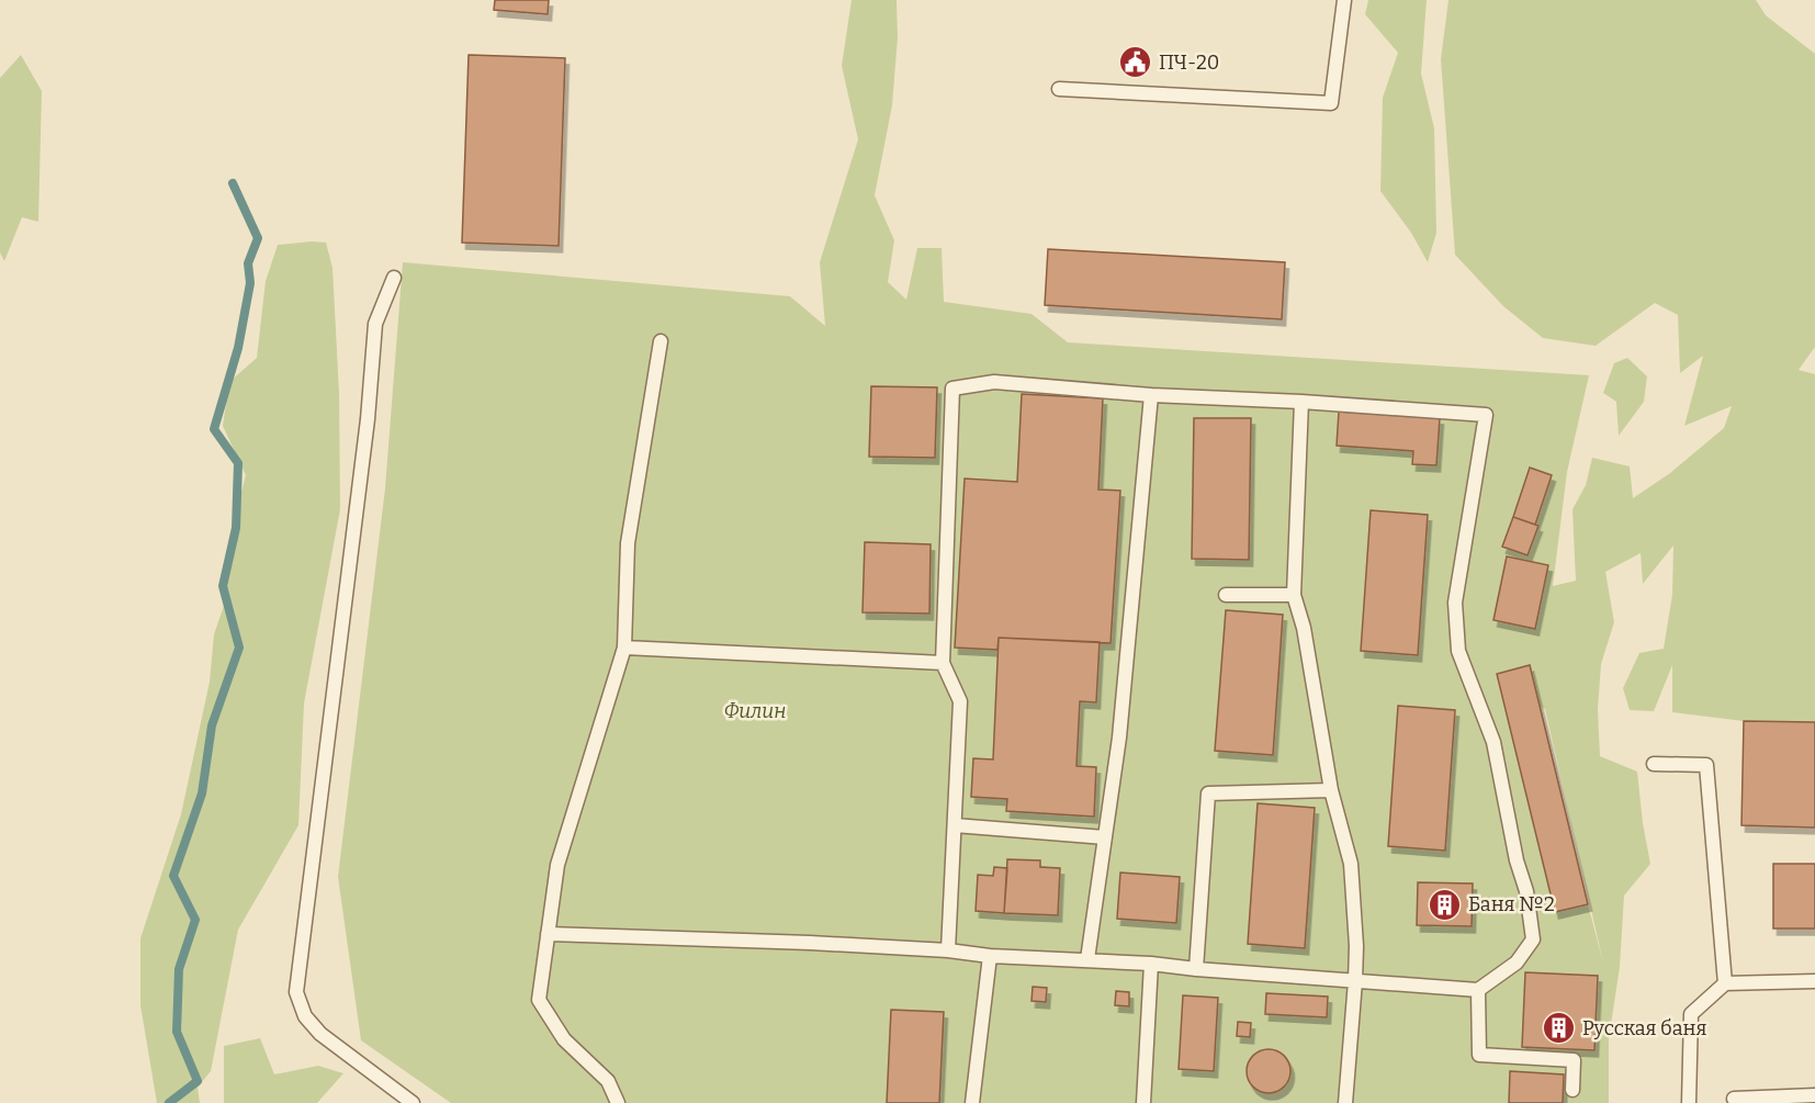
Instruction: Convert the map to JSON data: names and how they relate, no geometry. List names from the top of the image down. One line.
{"parks":["Филин"],"places":{"public building":["ПЧ-20"],"building":["Баня №2","Русская баня"]}}
